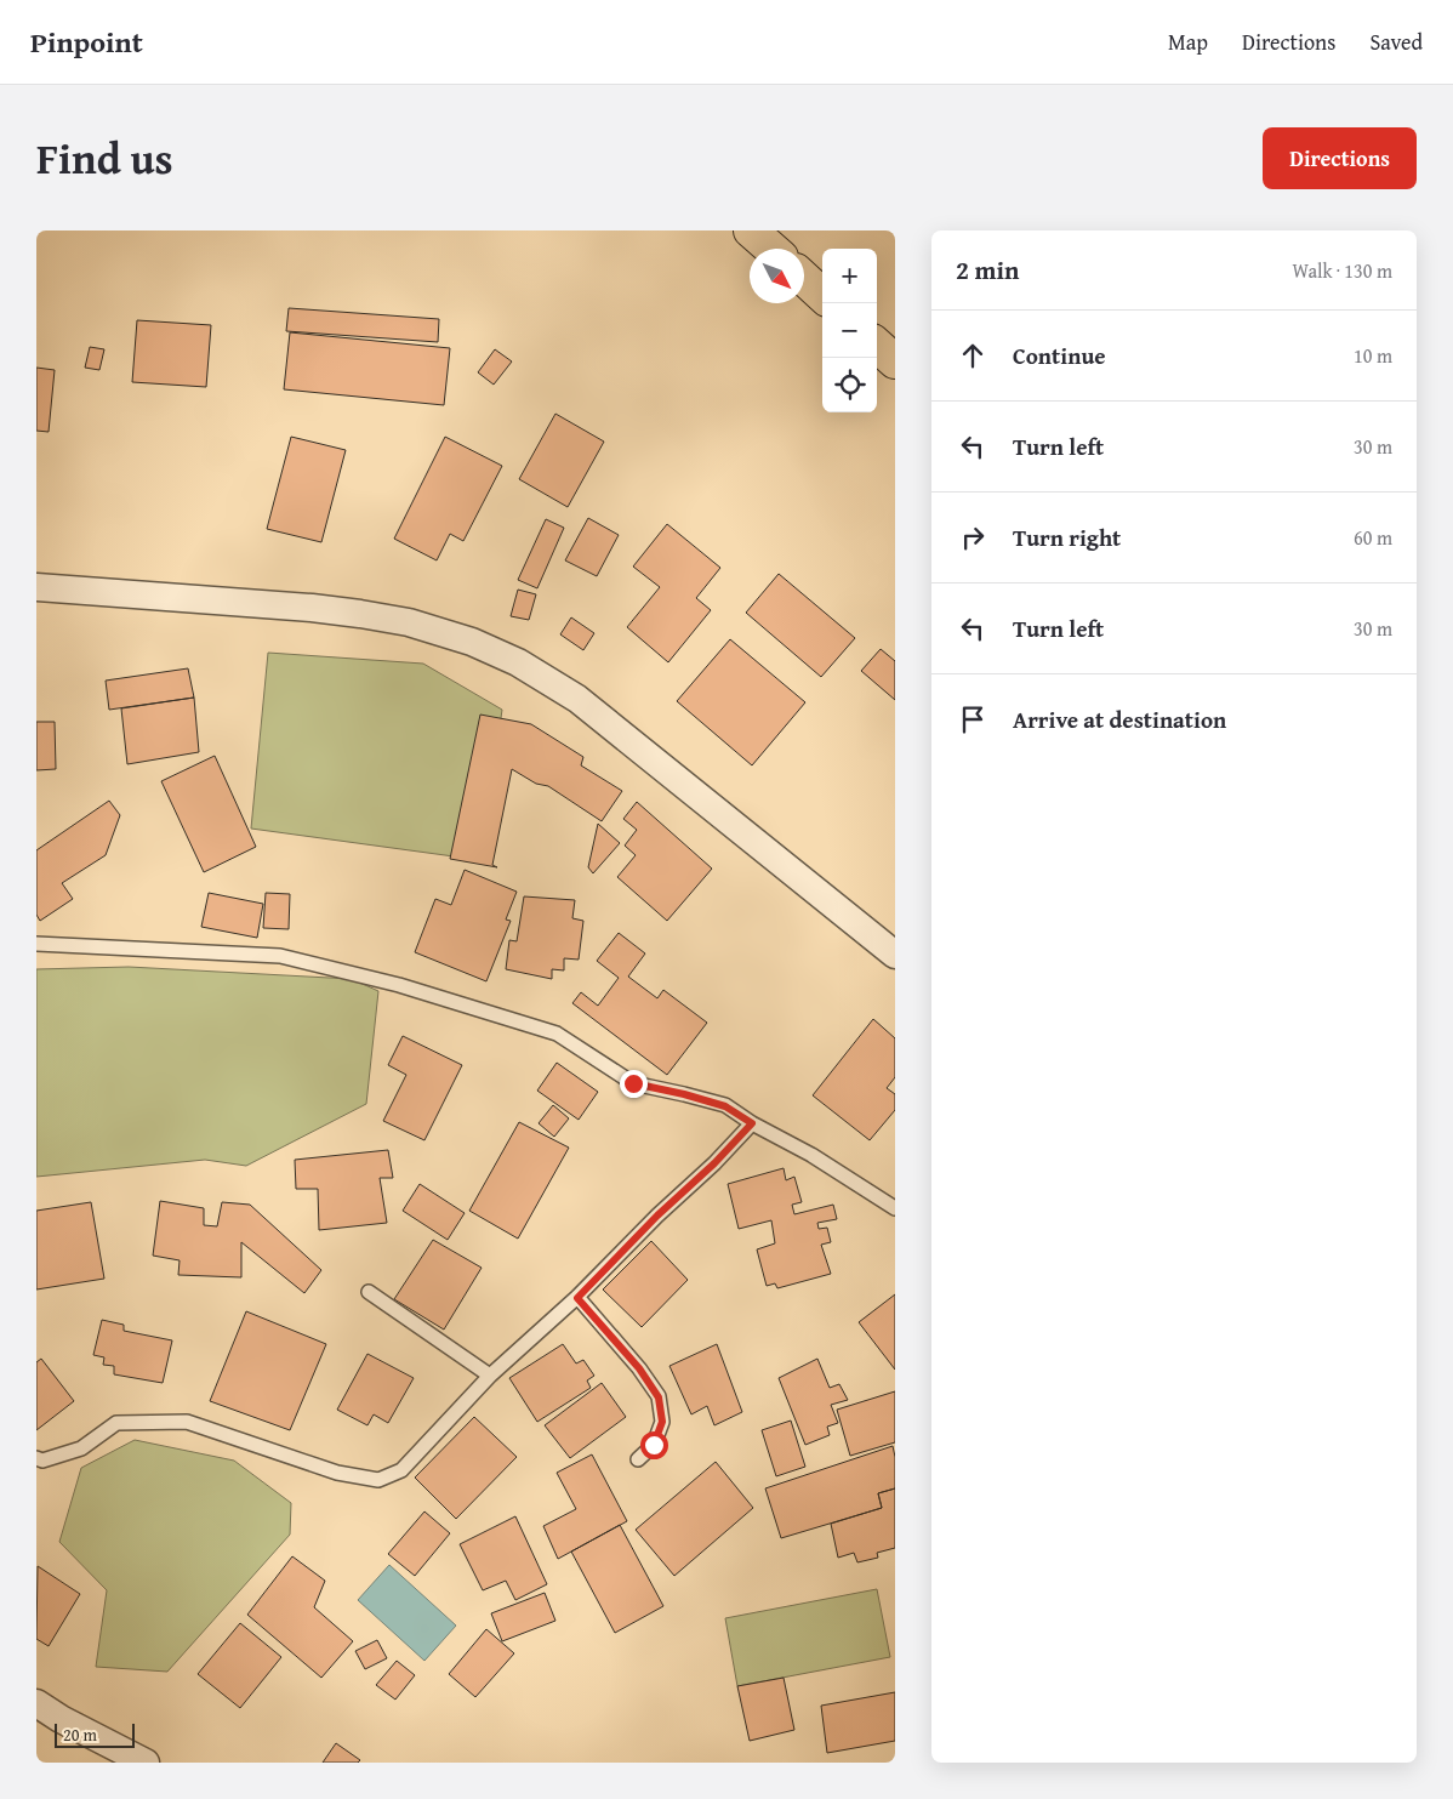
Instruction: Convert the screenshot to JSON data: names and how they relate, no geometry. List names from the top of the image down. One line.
{"scale_bar":"20 m","north":"bottom right","page":{"header":"Pinpoint","nav":["Map","Directions","Saved"],"title":"Find us","buttons":"Directions","heading":["2 min","Walk · 130 m"],"map_buttons":["+","−"],"list":[["Continue","10 m"],["Turn left","30 m"],["Turn right","60 m"],["Turn left","30 m"],"Arrive at destination"],"scale":"20 m"}}
